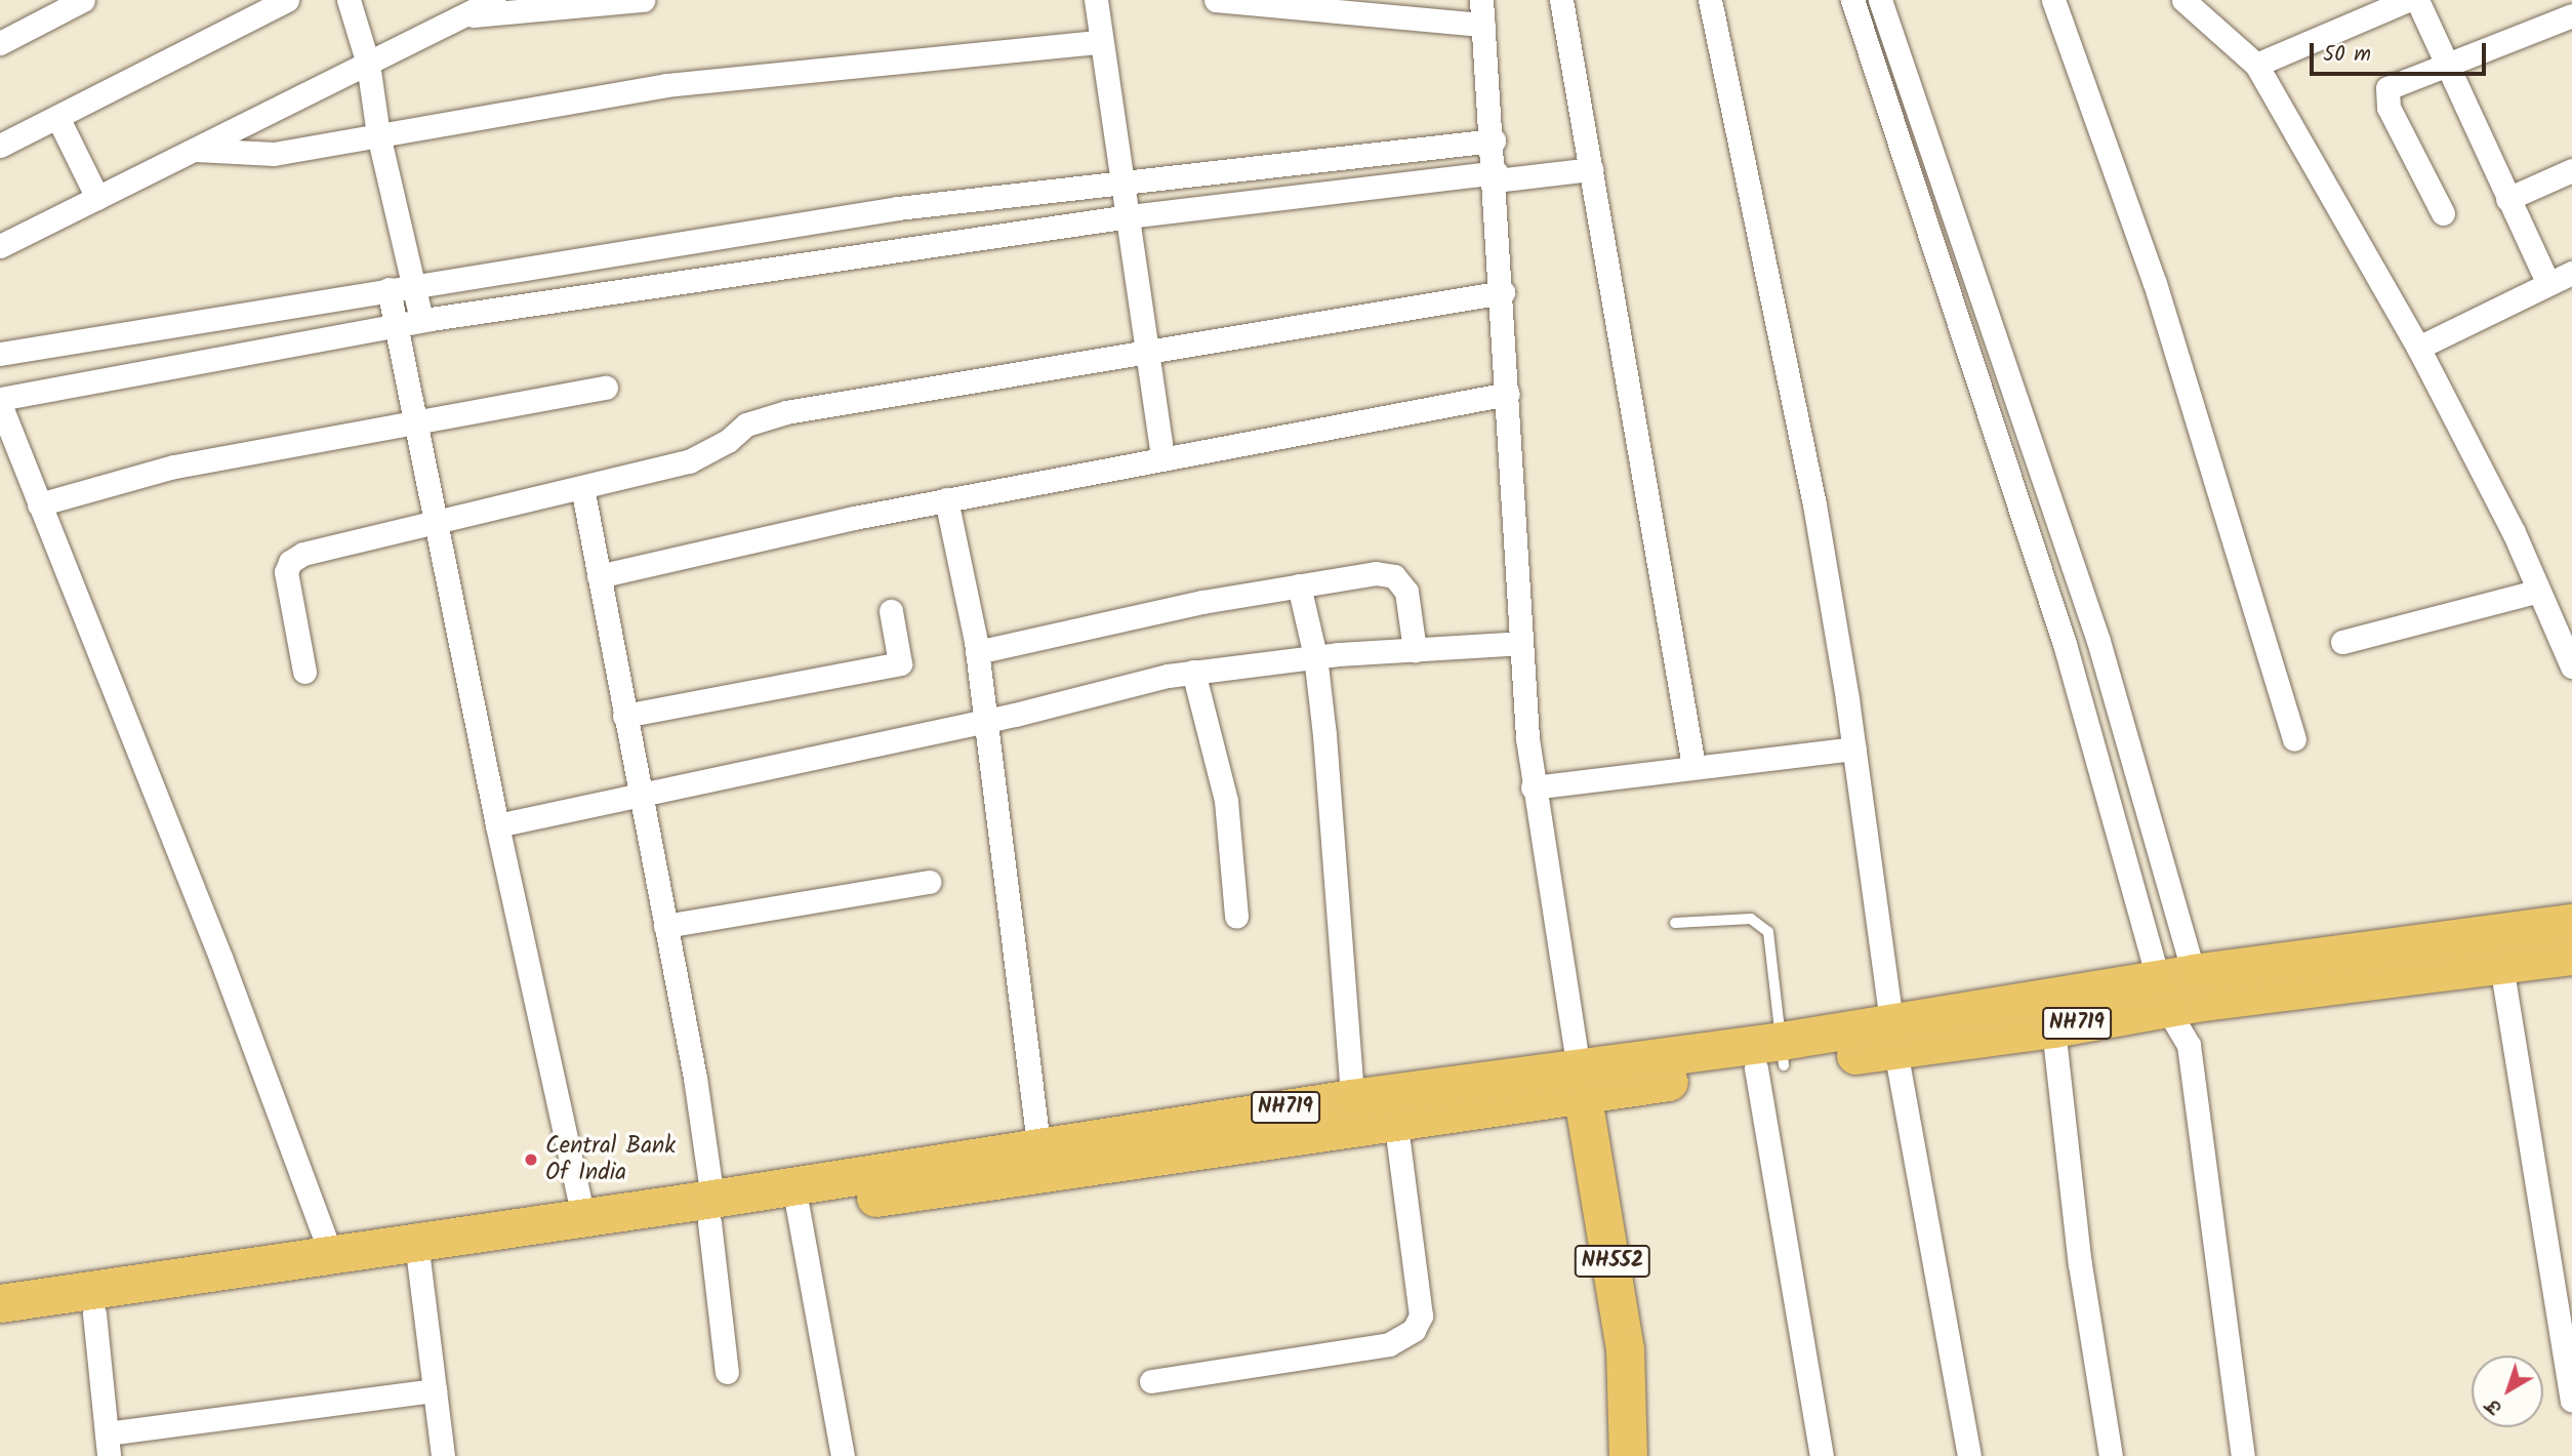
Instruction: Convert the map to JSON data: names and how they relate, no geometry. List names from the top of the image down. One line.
{"streets":{"highway":["NH719","NH552"]},"crossings":[["NH719","NH552"]],"places":["Central Bank Of India"],"scale_bar":"50 m","north":"bottom left"}
